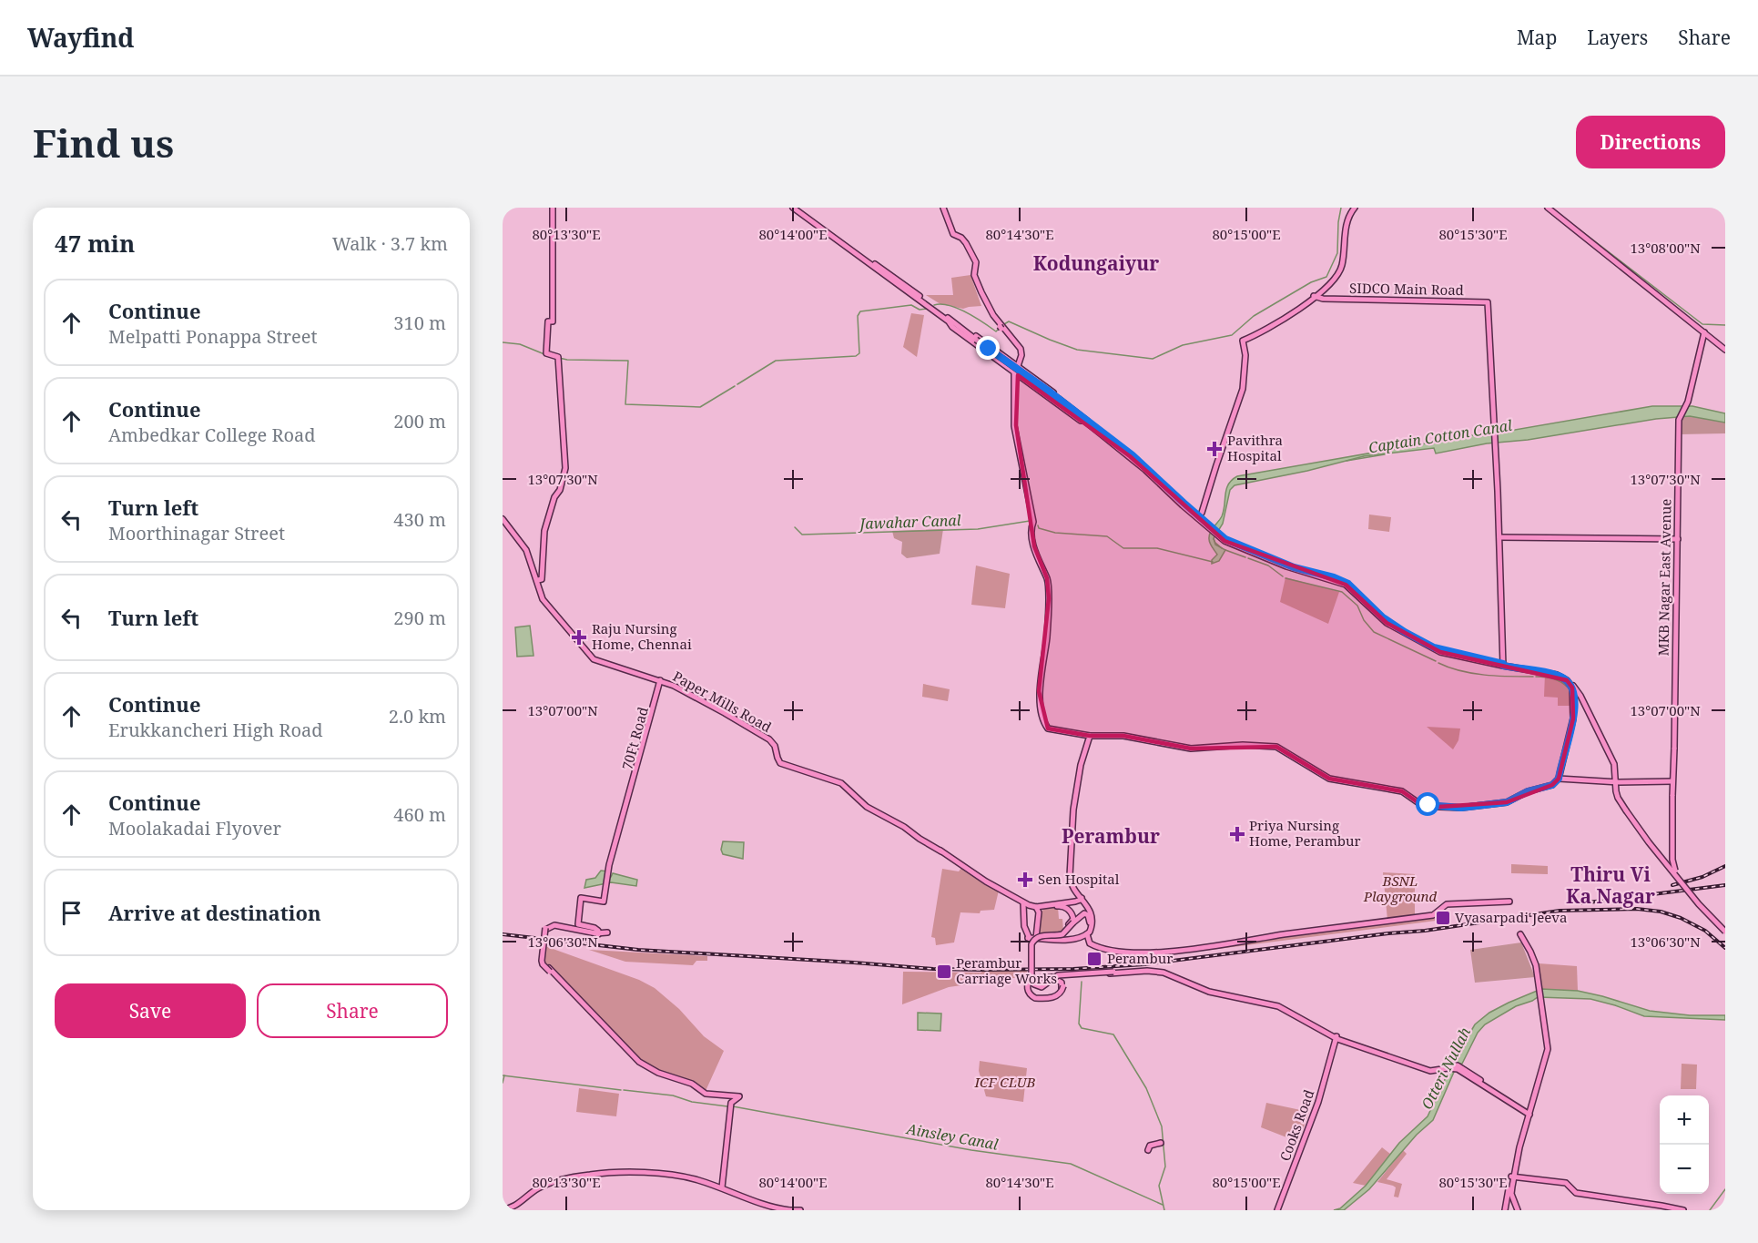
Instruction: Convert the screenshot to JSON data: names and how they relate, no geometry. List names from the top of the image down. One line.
{"streets":{"main road":["SIDCO Main Road","MKB Nagar East Avenue","Paper Mills Road","70Ft Road","Cooks Road"]},"crossings":[["Paper Mills Road","70Ft Road"]],"districts":["Kodungaiyur","Perambur","Thiru Vi Ka Nagar"],"water":["Captain Cotton Canal","Jawahar Canal","Otteri Nullah","Ainsley Canal"],"parks":["BSNL Playground","ICF CLUB"],"places":{"health":["Pavithra Hospital","Raju Nursing Home, Chennai","Priya Nursing Home, Perambur","Sen Hospital"],"transit":["Vyasarpadi Jeeva","Perambur","Perambur Carriage Works"]},"page":{"header":"Wayfind","nav":["Map","Layers","Share"],"buttons":["Directions",["Save","Share"]],"title":"Find us","heading":["47 min","Walk · 3.7 km"],"list":[["Continue","Melpatti Ponappa Street","310 m"],["Continue","Ambedkar College Road","200 m"],["Turn left","Moorthinagar Street","430 m"],["Turn left","290 m"],["Continue","Erukkancheri High Road","2.0 km"],["Continue","Moolakadai Flyover","460 m"],"Arrive at destination"],"map_buttons":["+","−"]},"coordinates":["80°13'30\"E","80°14'00\"E","80°14'30\"E","80°15'00\"E","80°15'30\"E","13°08'00\"N","13°07'30\"N","13°07'00\"N","13°06'30\"N"]}
